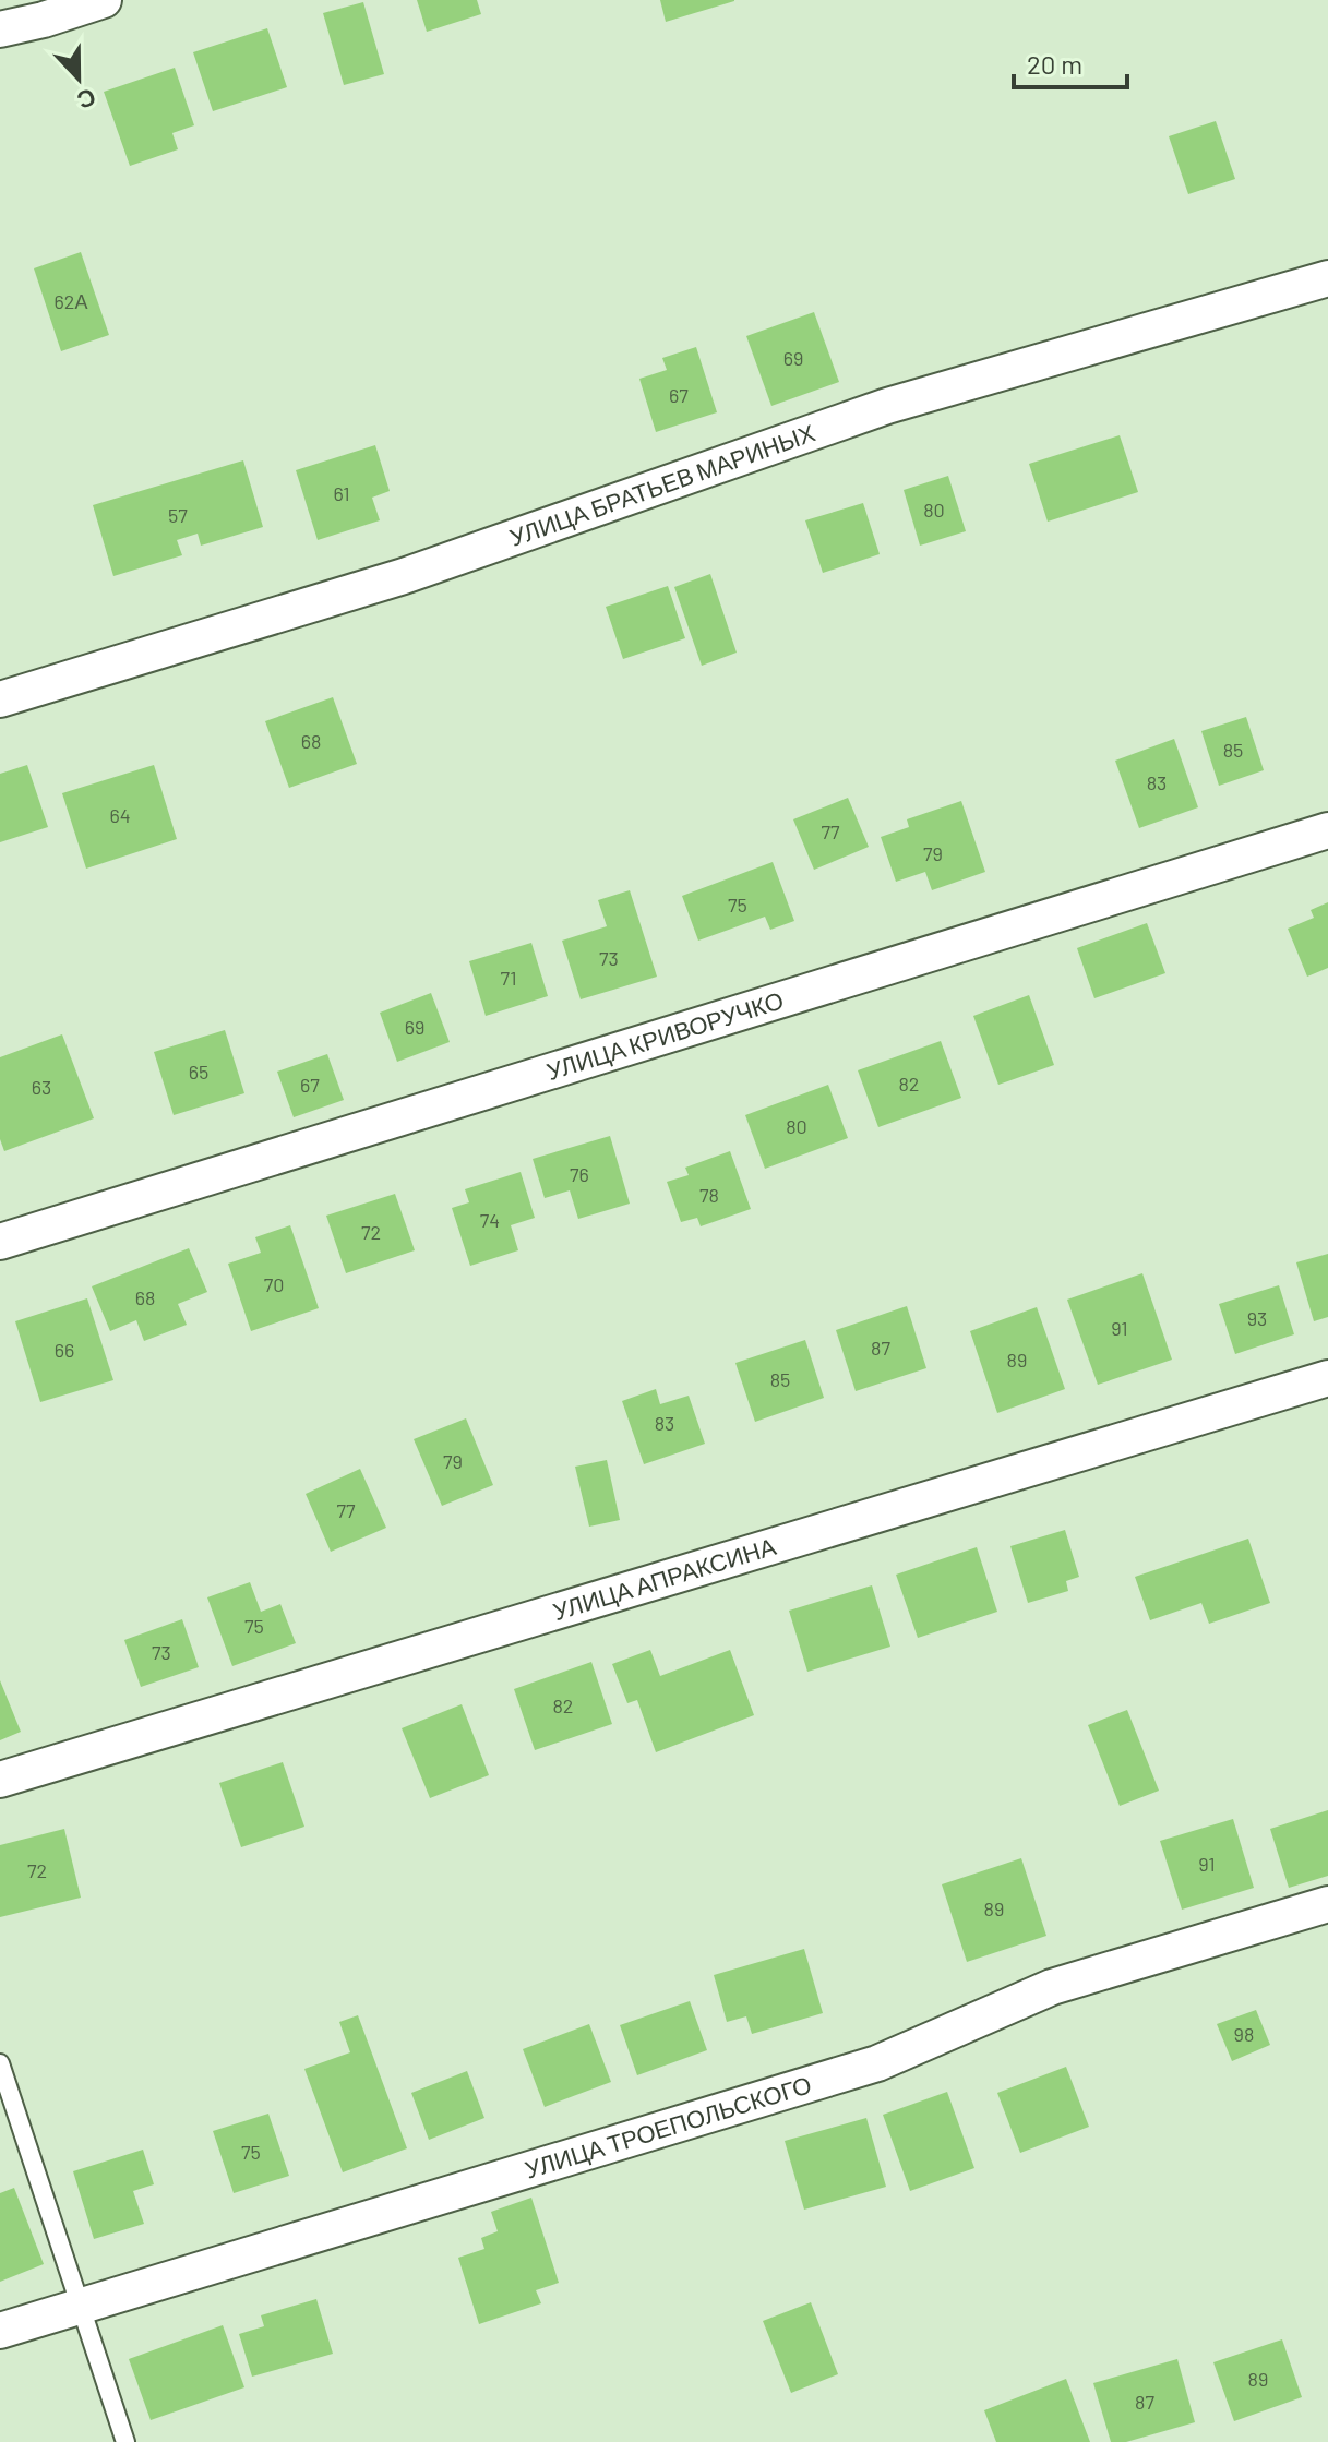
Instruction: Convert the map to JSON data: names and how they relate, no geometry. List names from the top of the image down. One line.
{"streets":{"street":["УЛИЦА БРАТЬЕВ МАРИНЫХ","УЛИЦА КРИВОРУЧКО","УЛИЦА АПРАКСИНА","УЛИЦА ТРОЕПОЛЬСКОГО"]},"house_numbers":["62А","69","67","61","80","57","68","85","83","64","77","79","75","73","71","69","65","82","67","63","80","76","78","74","72","70","68","93","91","87","66","89","85","83","79","77","75","73","82","91","72","89","98","75","89","87"],"scale_bar":"20 m","north":"bottom"}
